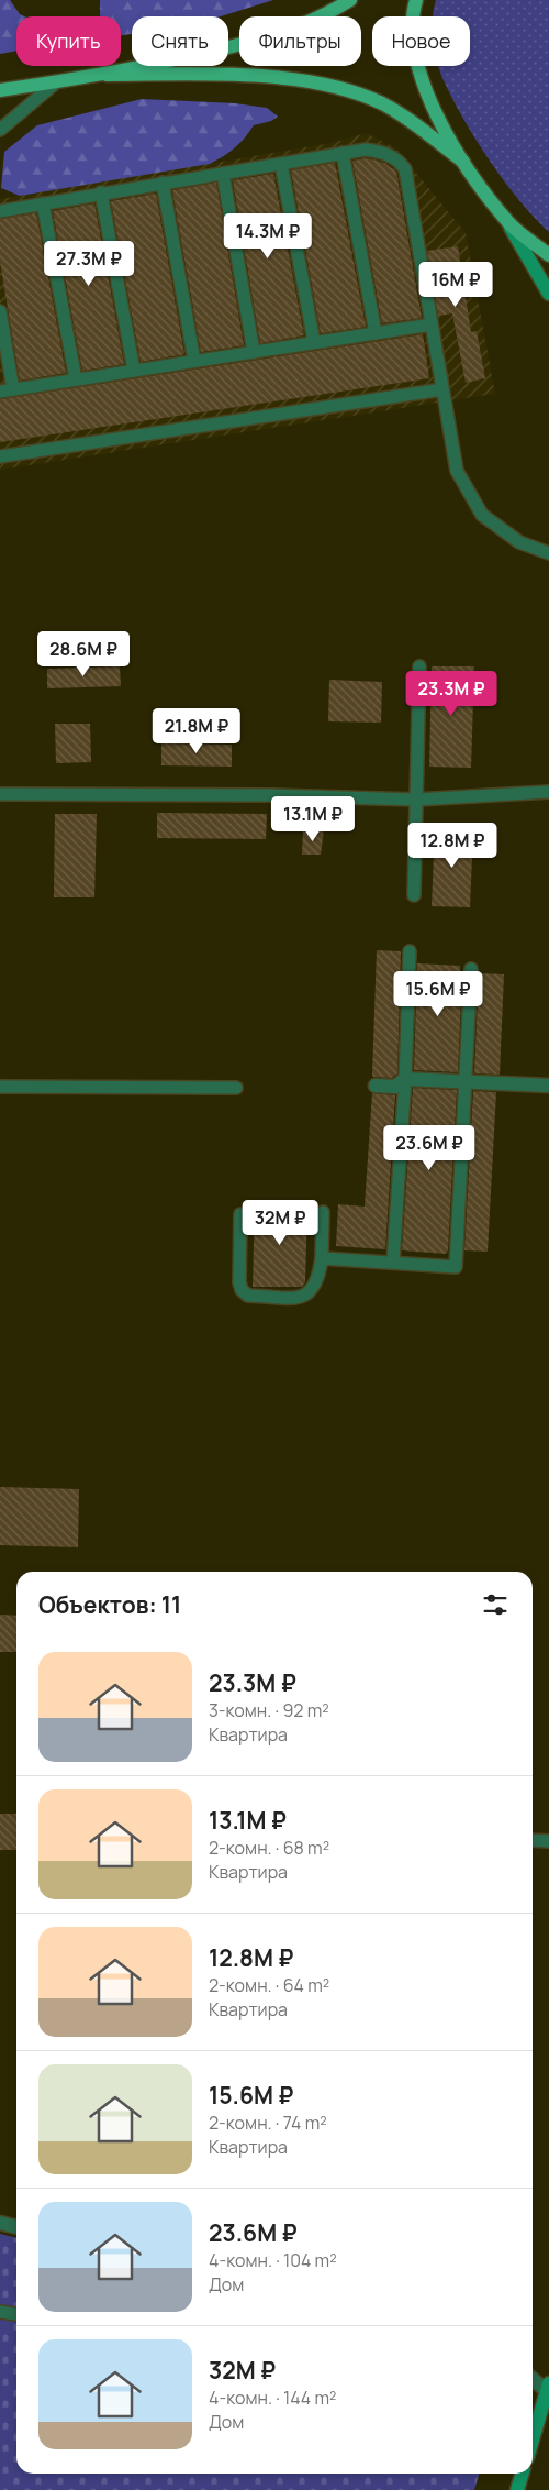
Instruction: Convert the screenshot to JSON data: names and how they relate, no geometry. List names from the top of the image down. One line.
{"page":{"chip":["Купить","Снять","Фильтры","Новое"],"price":["14.3M ₽","27.3M ₽","16M ₽","28.6M ₽","23.3M ₽","21.8M ₽","13.1M ₽","12.8M ₽","15.6M ₽","23.6M ₽","32M ₽"],"heading":"Объектов: 11","list":[{"name":"23.3M ₽","note":"3-комн. · 92 m² · Квартира"},{"name":"13.1M ₽","note":"2-комн. · 68 m² · Квартира"},{"name":"12.8M ₽","note":"2-комн. · 64 m² · Квартира"},{"name":"15.6M ₽","note":"2-комн. · 74 m² · Квартира"},{"name":"23.6M ₽","note":"4-комн. · 104 m² · Дом"},{"name":"32M ₽","note":"4-комн. · 144 m² · Дом"}]}}
